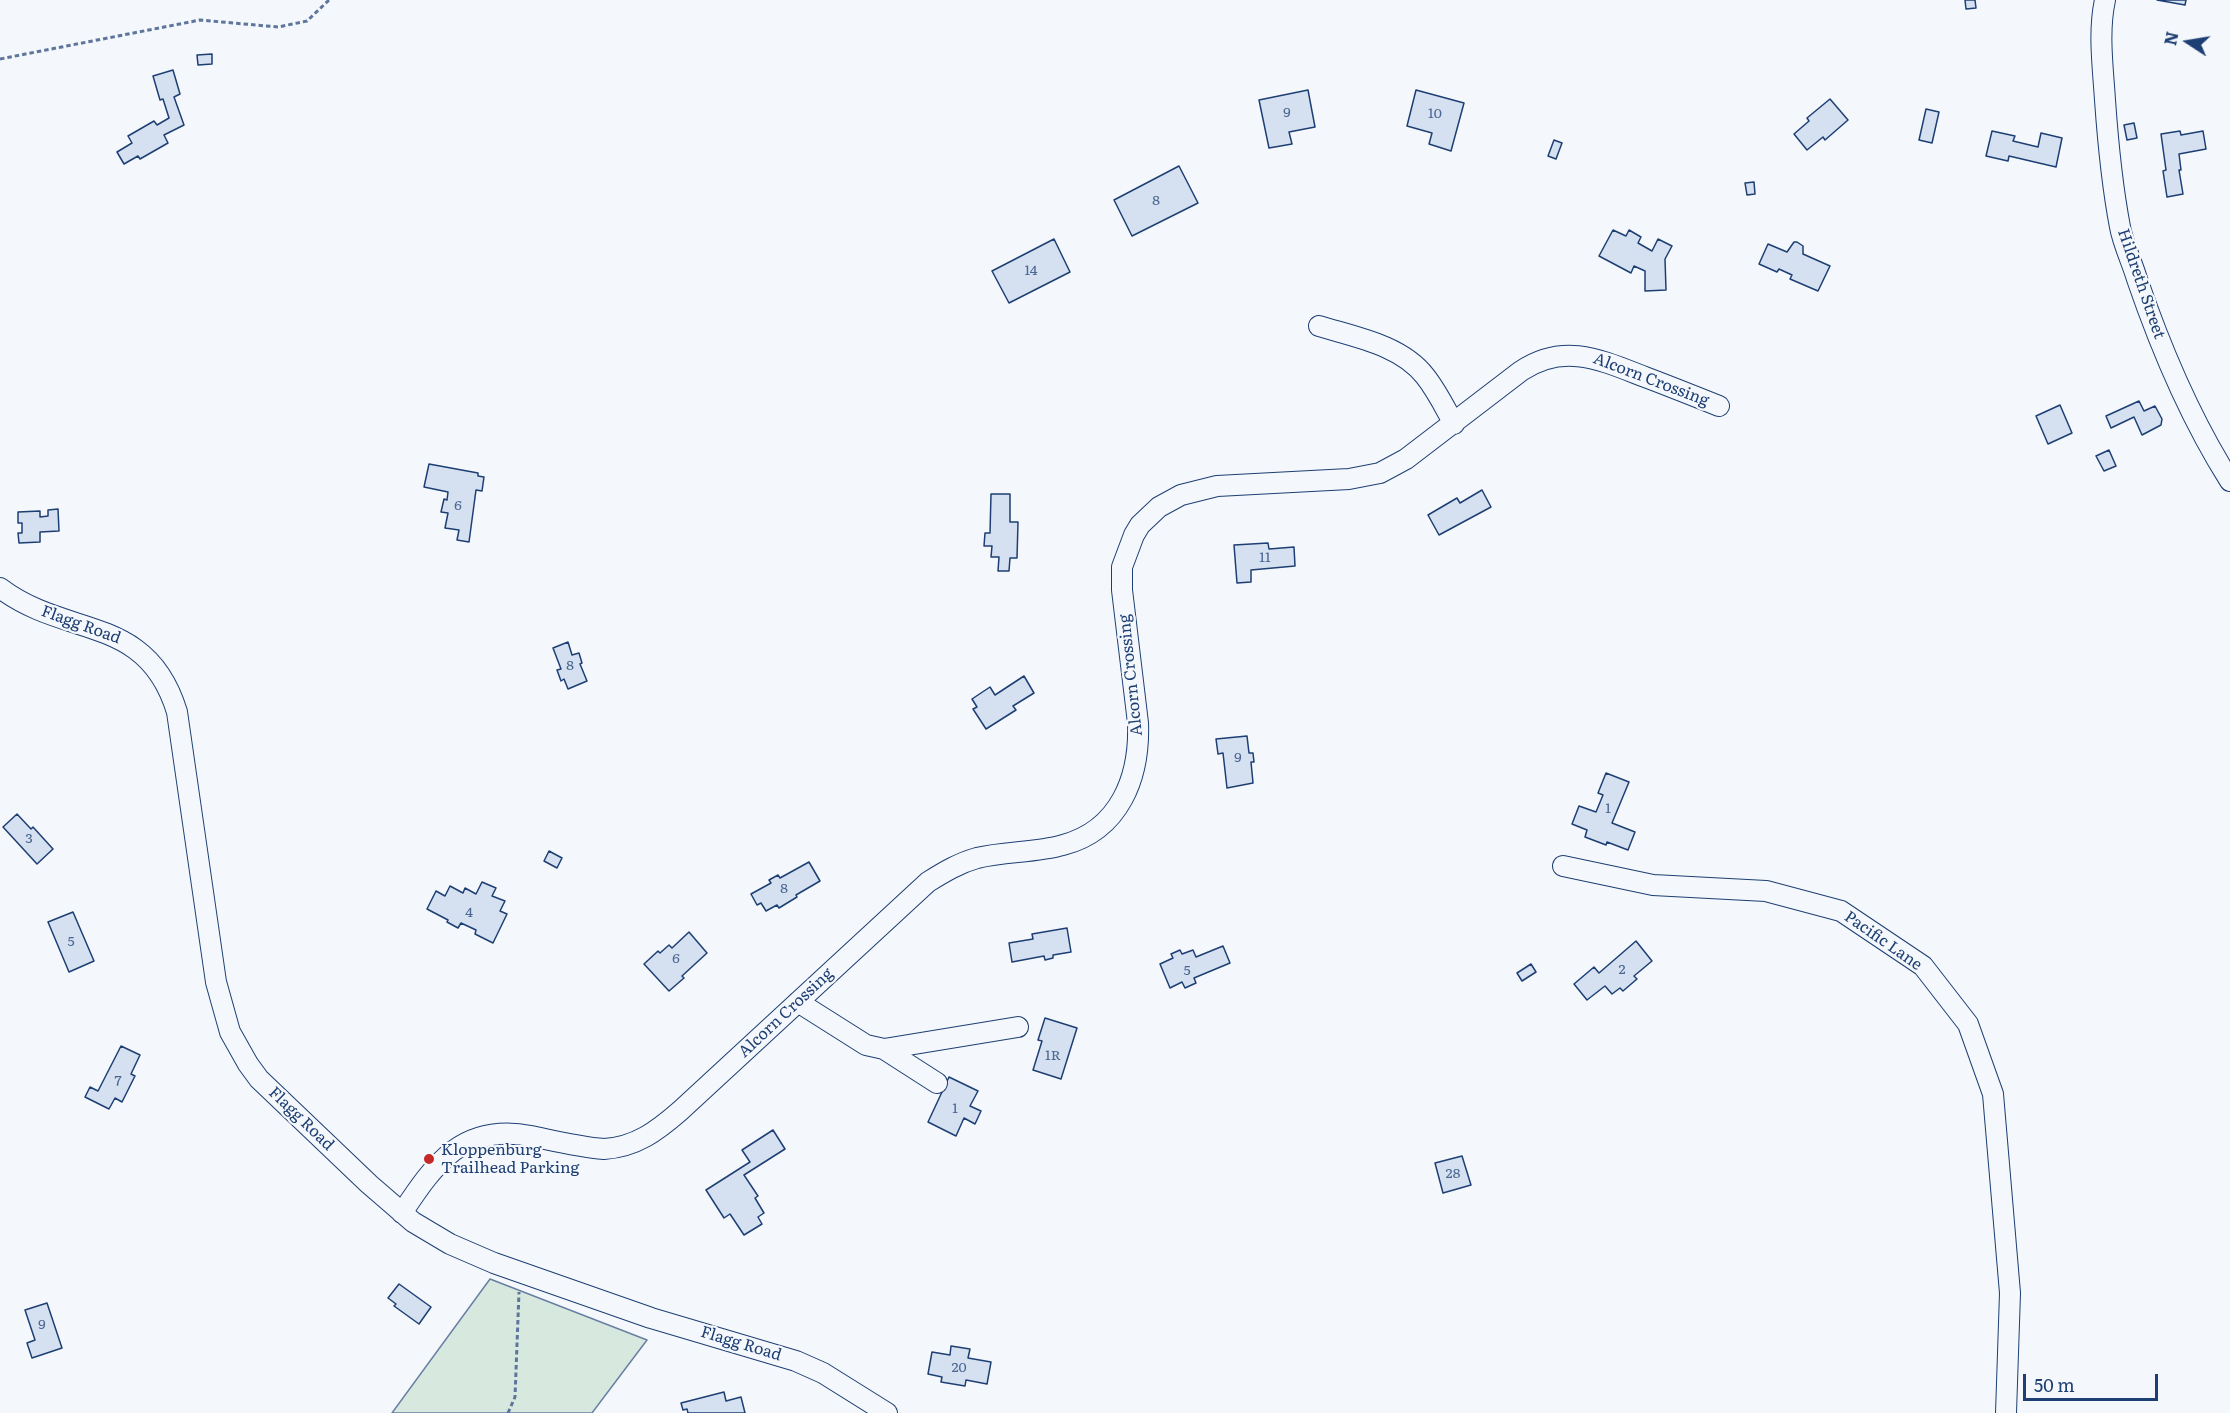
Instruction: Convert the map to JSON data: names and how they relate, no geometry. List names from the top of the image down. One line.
{"streets":{"street":["Hildreth Street","Alcorn Crossing","Flagg Road","Pacific Lane"]},"crossings":[["Alcorn Crossing","Flagg Road"]],"places":["Kloppenburg Trailhead Parking"],"house_numbers":["9","10","8","14","6","11","8","9","1","3","8","4","5","6","2","5","1R","7","1","28","9","20"],"scale_bar":"50 m","north":"left"}
